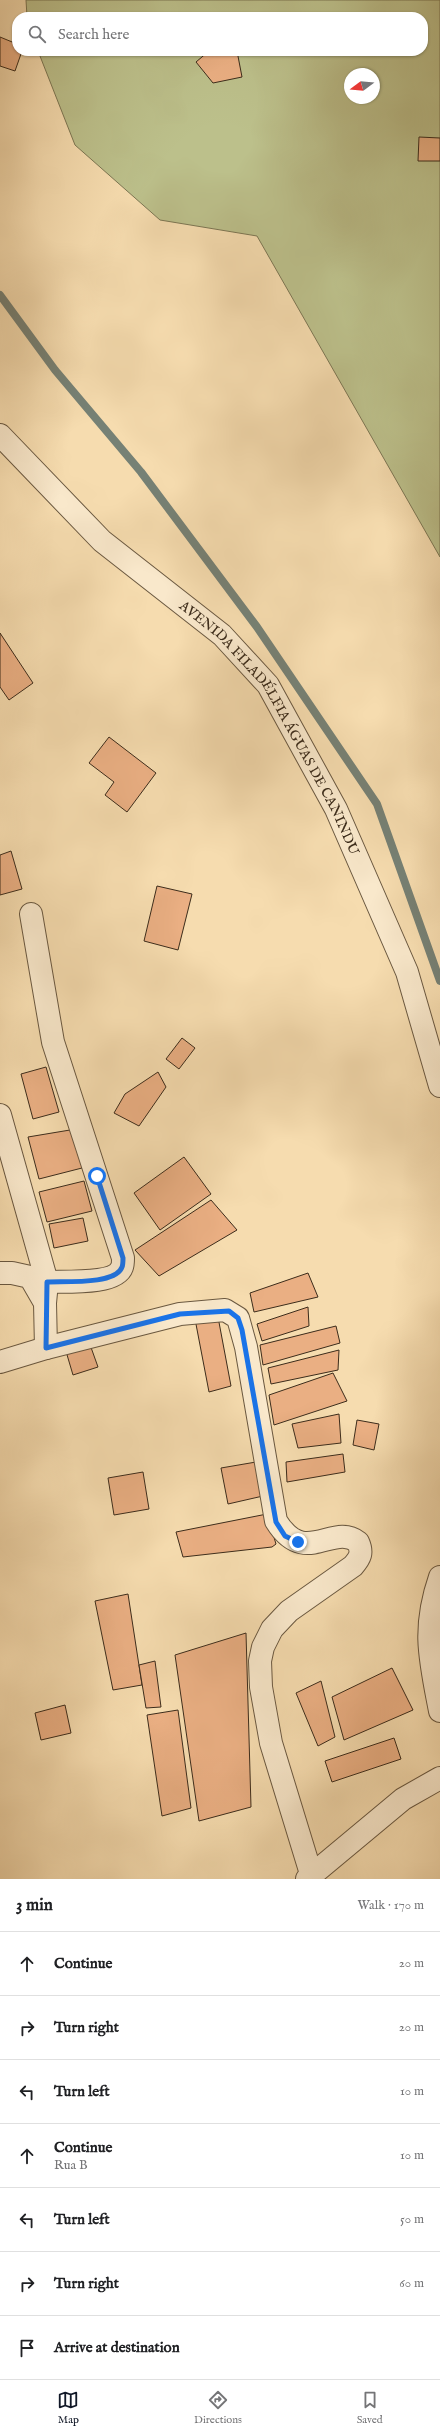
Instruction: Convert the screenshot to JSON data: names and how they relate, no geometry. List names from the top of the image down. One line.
{"streets":{"street":["AVENIDA FILADÉLFIA ÁGUAS DE CANINDU"]},"north":"left","page":{"search":"Search here","heading":["3 min","Walk · 170 m"],"list":[["Continue","20 m"],["Turn right","20 m"],["Turn left","10 m"],["Continue","Rua B","10 m"],["Turn left","50 m"],["Turn right","60 m"],"Arrive at destination"],"nav":["Map","Directions","Saved"]}}
